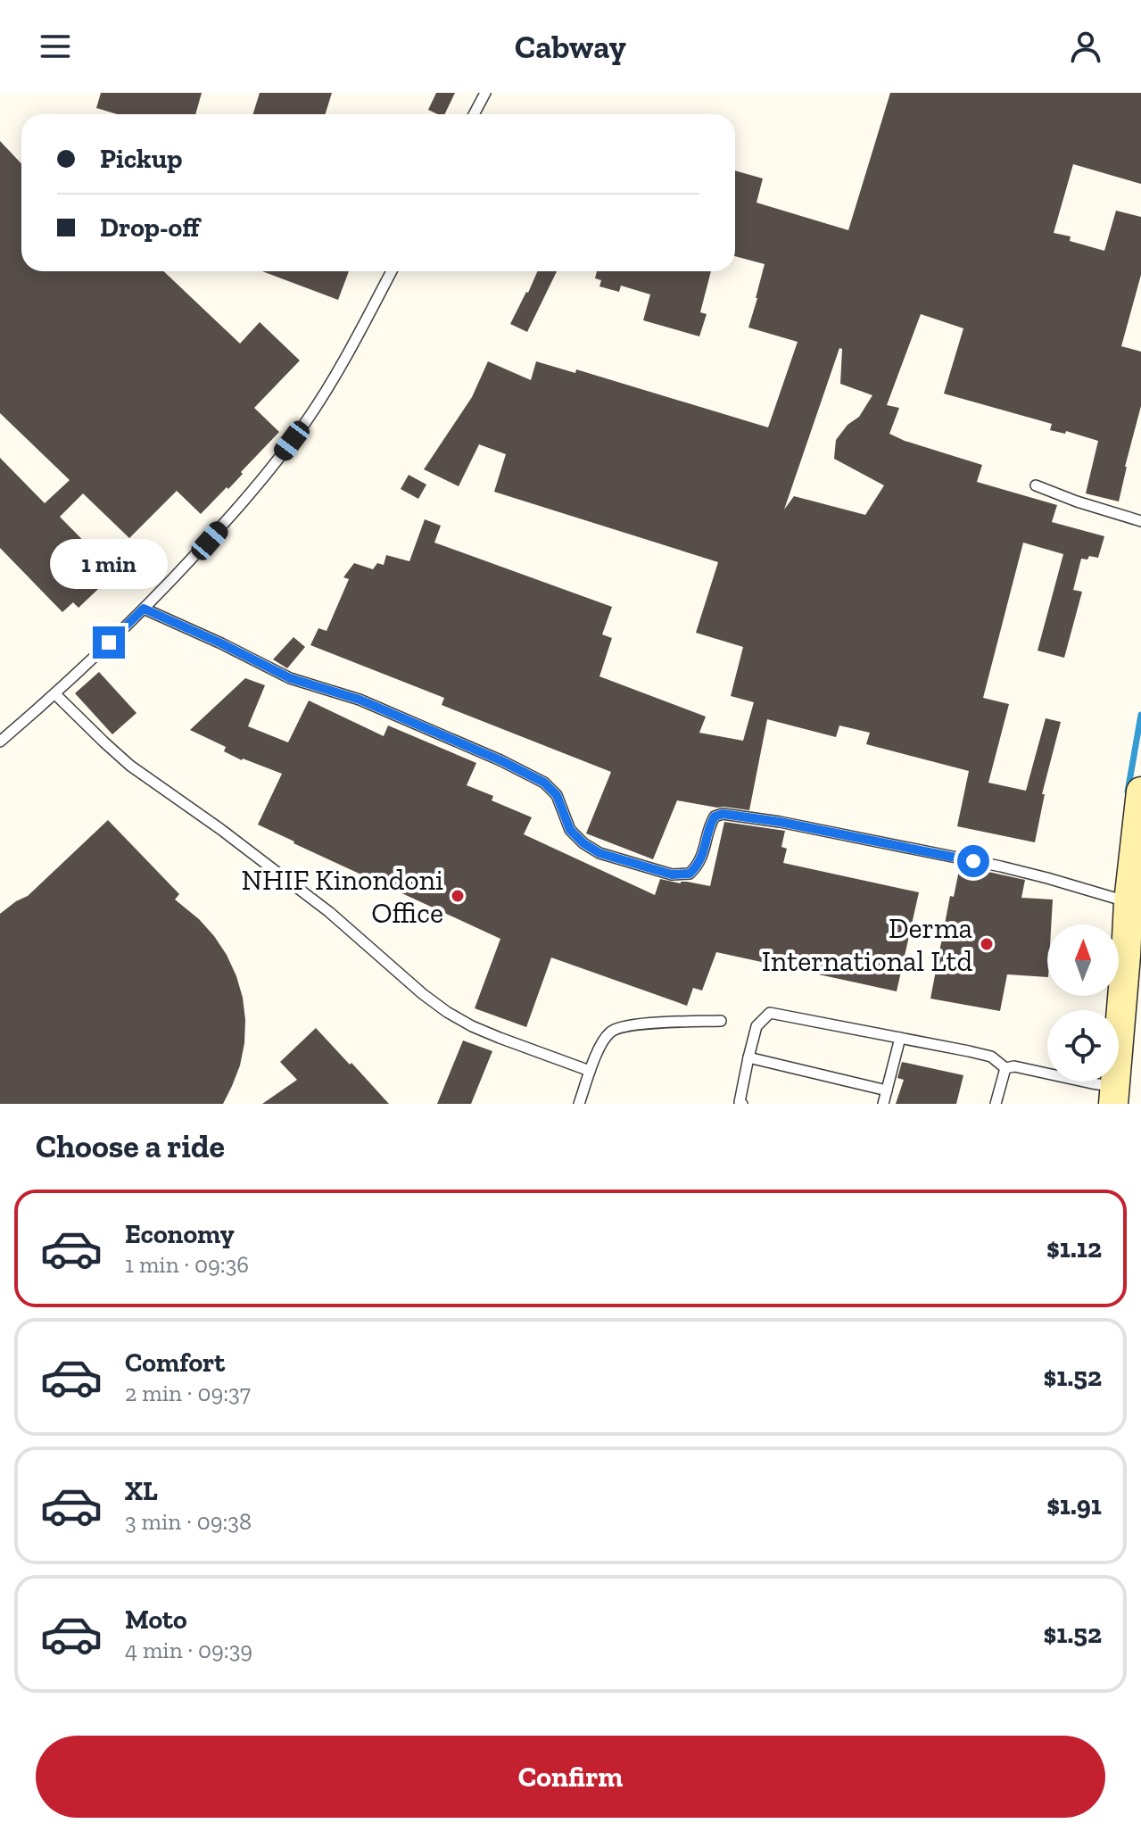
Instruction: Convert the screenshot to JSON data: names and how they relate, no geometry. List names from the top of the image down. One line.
{"places":["NHIF Kinondoni Office","Derma International Ltd"],"north":"top","page":{"header":"Cabway","banner":["Pickup","Drop-off"],"bubble":"1 min","heading":"Choose a ride","list":[{"name":"Economy","note":"1 min · 09:36","value":"$1.12"},{"name":"Comfort","note":"2 min · 09:37","value":"$1.52"},{"name":"XL","note":"3 min · 09:38","value":"$1.91"},{"name":"Moto","note":"4 min · 09:39","value":"$1.52"}],"buttons":"Confirm"}}
